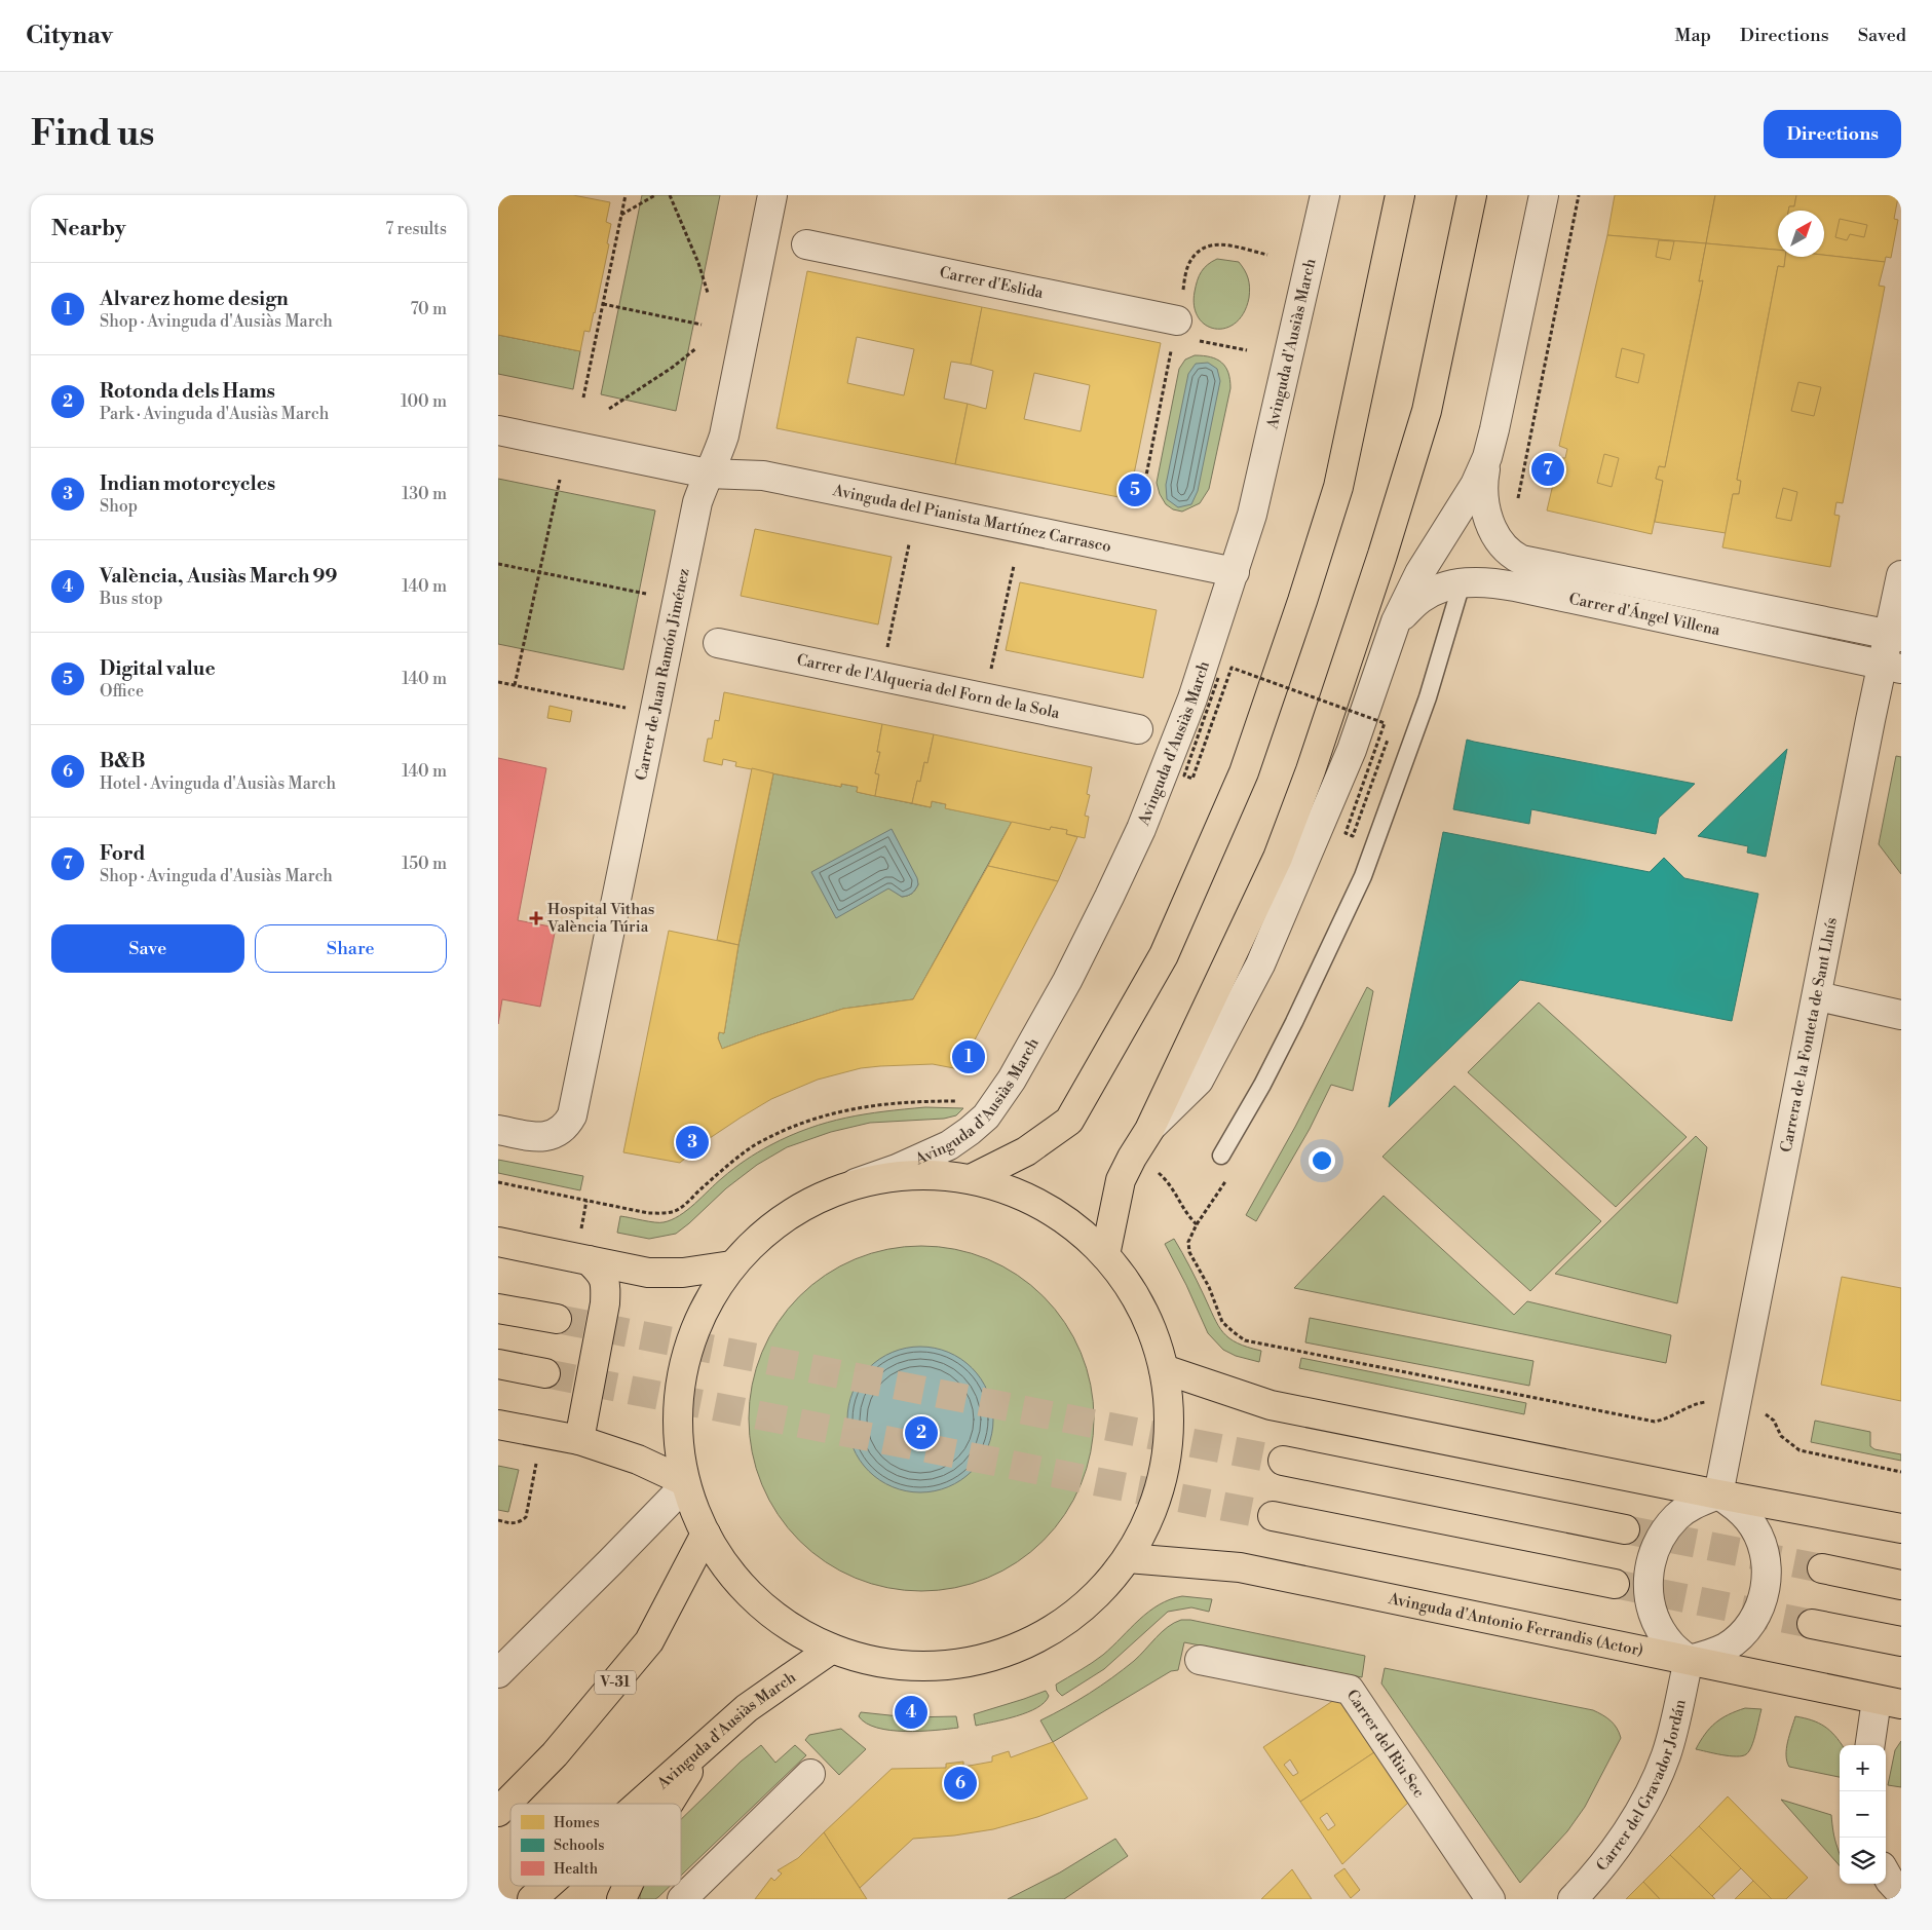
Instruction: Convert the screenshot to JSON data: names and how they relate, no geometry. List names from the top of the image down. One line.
{"streets":{"main road":["Avinguda d'Ausiàs March","Avinguda d'Antonio Ferrandis (Actor)","V-31"],"street":["Carrer d'Eslida","Avinguda del Pianista Martínez Carrasco","Carrer d'Ángel Villena","Carrer de Juan Ramón Jiménez","Carrer de l'Alqueria del Forn de la Sola","Carrera de la Fonteta de Sant Lluís","Carrer del Riu Sec","Carrer del Gravador Jordán"]},"crossings":[["Avinguda d'Ausiàs March","Avinguda del Pianista Martínez Carrasco"],["Avinguda del Pianista Martínez Carrasco","Carrer de Juan Ramón Jiménez"],["Carrer d'Ángel Villena","Carrera de la Fonteta de Sant Lluís"],["Carrera de la Fonteta de Sant Lluís","Avinguda d'Antonio Ferrandis (Actor)"],["Carrera de la Fonteta de Sant Lluís","Carrer del Gravador Jordán"],["Avinguda d'Antonio Ferrandis (Actor)","Carrer del Gravador Jordán"]],"places":{"health":["Hospital Vithas València Túria"]},"legend":["Homes","Schools","Health"],"north":"top right","page":{"header":"Citynav","nav":["Map","Directions","Saved"],"buttons":["Directions",["Save","Share"]],"title":"Find us","heading":["Nearby","7 results"],"list":[{"mark":"1","name":"Alvarez home design","note":"Shop · Avinguda d'Ausiàs March","value":"70 m"},{"mark":"2","name":"Rotonda dels Hams","note":"Park · Avinguda d'Ausiàs March","value":"100 m"},{"mark":"3","name":"Indian motorcycles","note":"Shop","value":"130 m"},{"mark":"4","name":"València, Ausiàs March 99","note":"Bus stop","value":"140 m"},{"mark":"5","name":"Digital value","note":"Office","value":"140 m"},{"mark":"6","name":"B&B","note":"Hotel · Avinguda d'Ausiàs March","value":"140 m"},{"mark":"7","name":"Ford","note":"Shop · Avinguda d'Ausiàs March","value":"150 m"}],"pins":["7","5","1","3","2","4","6"],"map_buttons":["+","−"]}}
